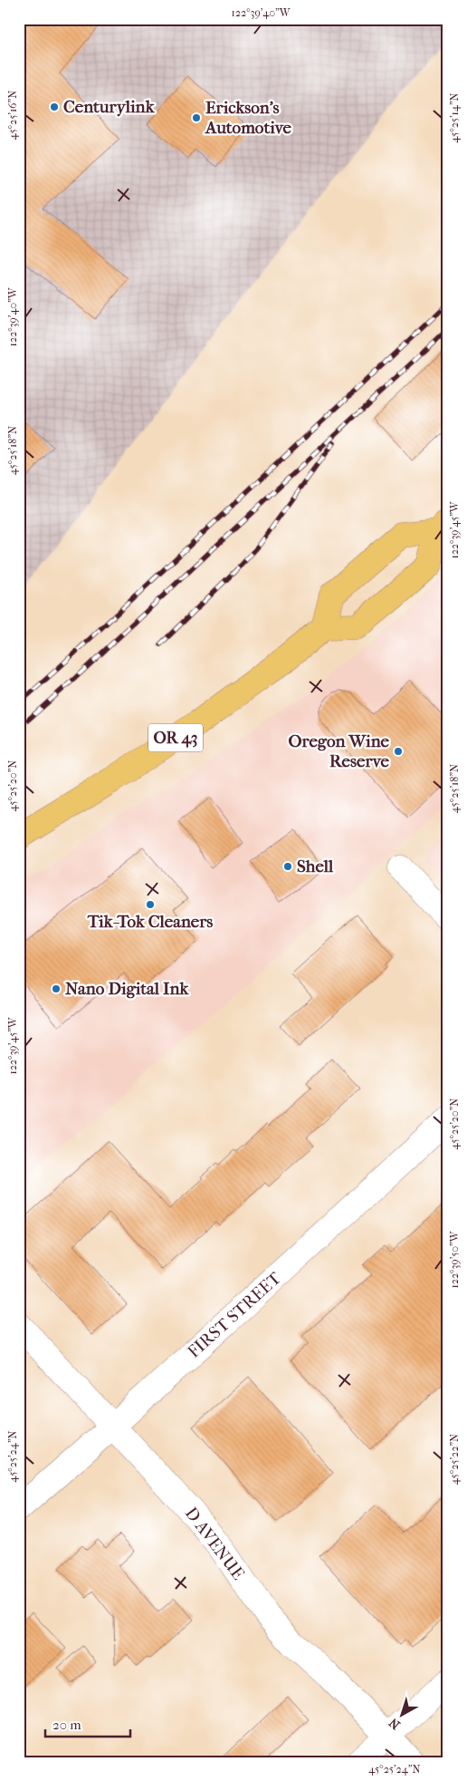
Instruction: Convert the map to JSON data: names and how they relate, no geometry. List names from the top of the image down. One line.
{"streets":{"main road":["OR 43"],"street":["FIRST STREET","D AVENUE"]},"crossings":[["FIRST STREET","D AVENUE"]],"places":["Centurylink","Erickson's Automotive","Oregon Wine Reserve","Shell","Tik-Tok Cleaners","Nano Digital Ink"],"scale_bar":"20 m","north":"bottom left","coordinates":["122°39'40\"W","45°25'16\"N","45°25'14\"N","45°25'18\"N","122°39'45\"W","45°25'20\"N","122°39'50\"W","45°25'24\"N","45°25'22\"N"]}
